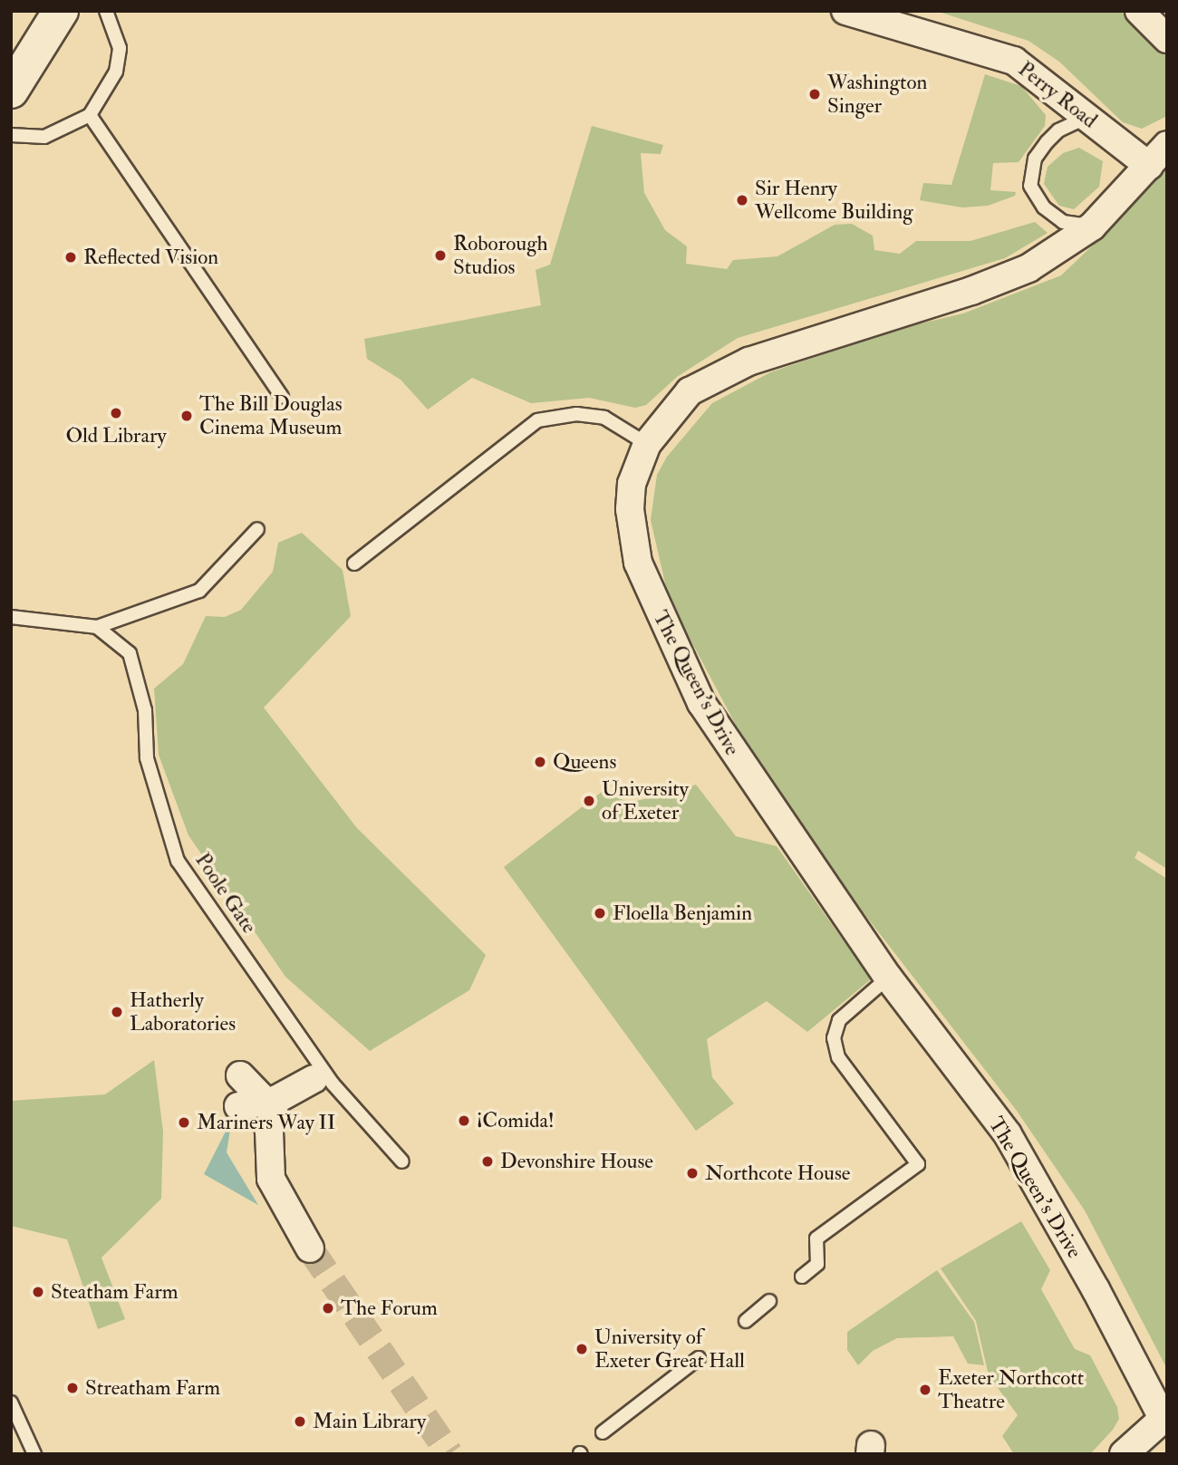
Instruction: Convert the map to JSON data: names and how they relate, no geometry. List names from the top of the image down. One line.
{"streets":{"street":["Perry Road","The Queen's Drive"],"lane":["Poole Gate"]},"crossings":[["Perry Road","The Queen's Drive"]],"places":["Washington Singer","Sir Henry Wellcome Building","Roborough Studios","Reflected Vision","Old Library","The Bill Douglas Cinema Museum","Queens","University of Exeter","Floella Benjamin","Hatherly Laboratories","¡Comida!","Mariners Way II","Devonshire House","Northcote House","Steatham Farm","The Forum","University of Exeter Great Hall","Streatham Farm","Exeter Northcott Theatre","Main Library"]}
